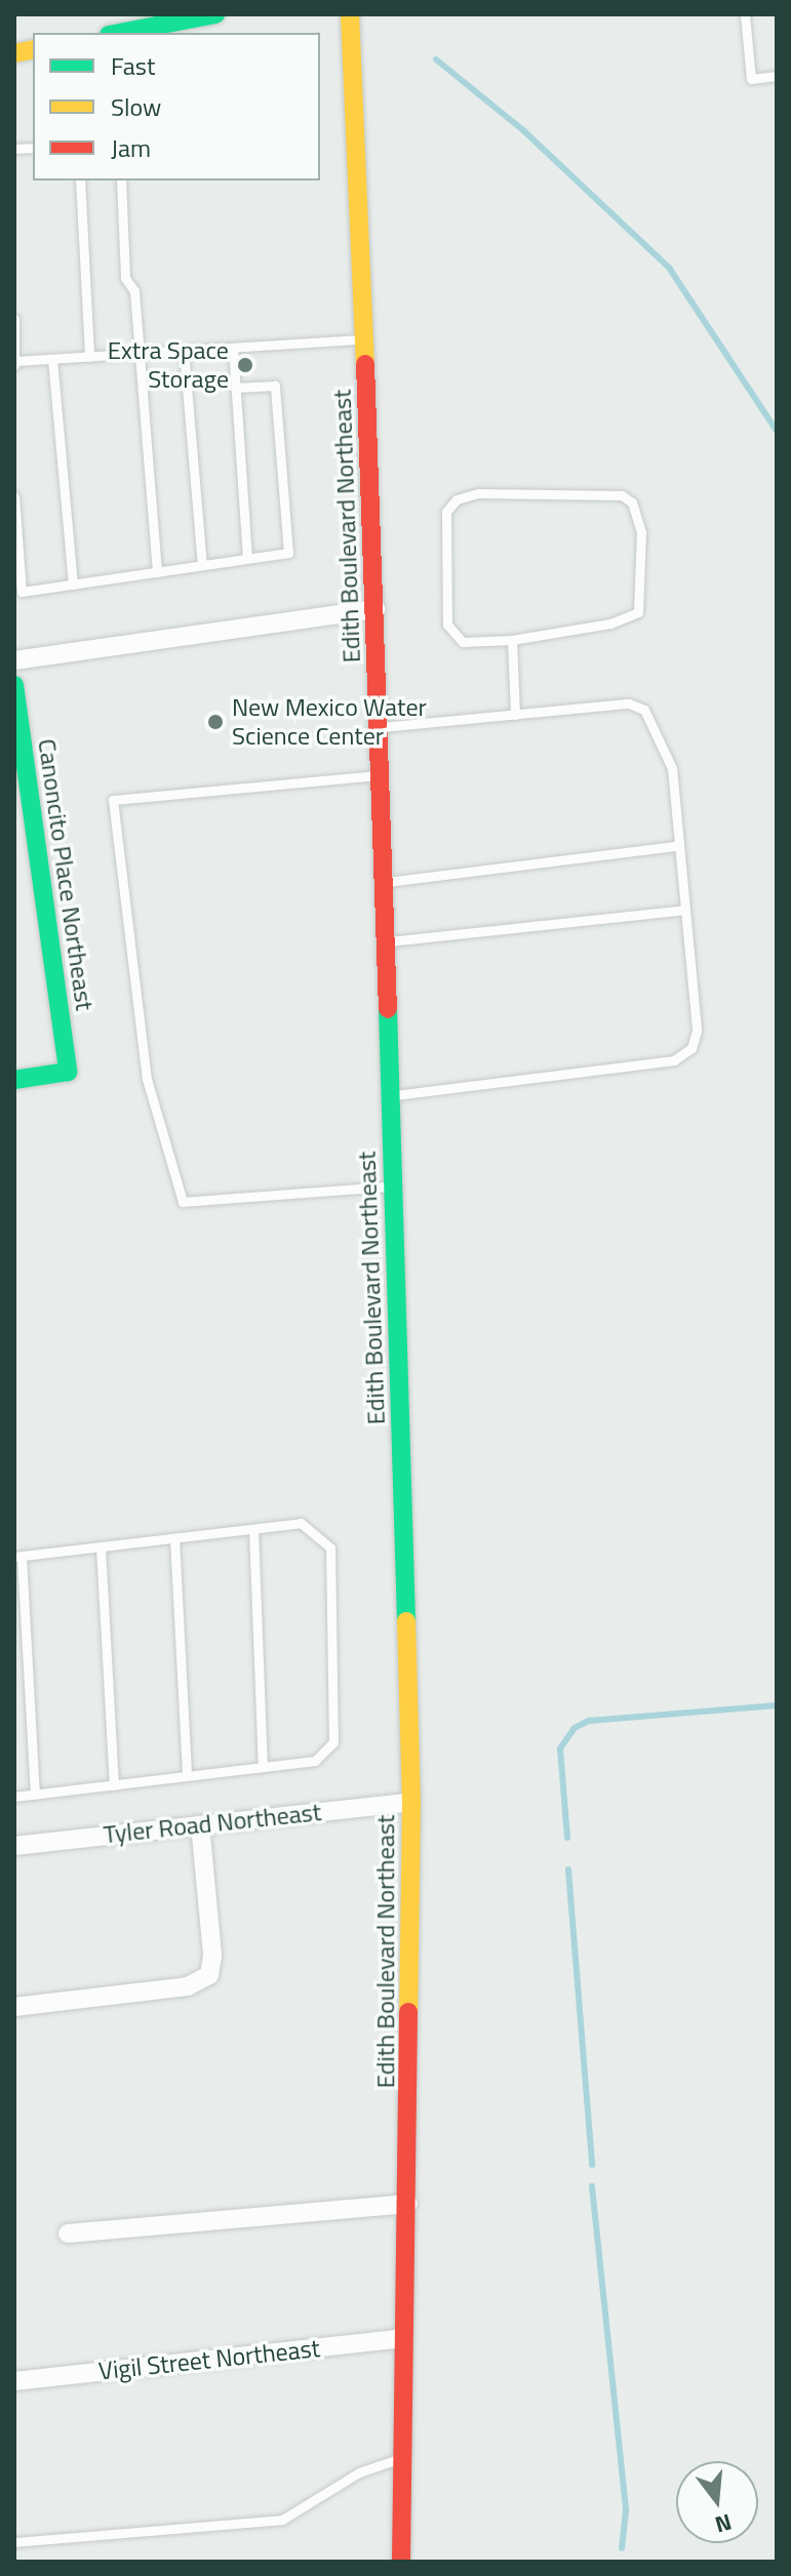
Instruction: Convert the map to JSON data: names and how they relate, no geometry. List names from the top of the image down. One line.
{"streets":{"street":["Edith Boulevard Northeast","Canoncito Place Northeast","Tyler Road Northeast","Vigil Street Northeast"]},"crossings":[["Edith Boulevard Northeast","Tyler Road Northeast"],["Edith Boulevard Northeast","Vigil Street Northeast"]],"places":["Extra Space Storage","New Mexico Water Science Center"],"legend":["Fast","Slow","Jam"],"north":"bottom"}
